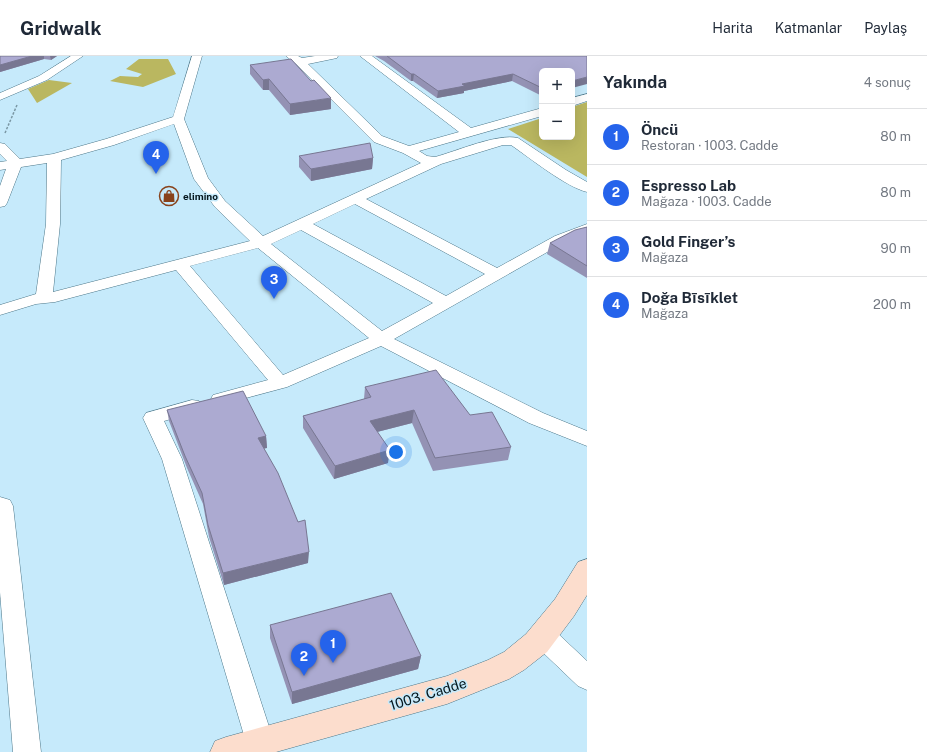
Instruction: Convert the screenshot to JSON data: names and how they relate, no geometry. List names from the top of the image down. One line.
{"streets":{"main road":["1003. Cadde"]},"places":{"shop":["elimino"]},"page":{"header":"Gridwalk","nav":["Harita","Katmanlar","Paylaş"],"heading":["Yakında","4 sonuç"],"map_buttons":["+","−"],"list":[{"mark":"1","name":"Öncü","note":"Restoran · 1003. Cadde","value":"80 m"},{"mark":"2","name":"Espresso Lab","note":"Mağaza · 1003. Cadde","value":"80 m"},{"mark":"3","name":"Gold Finger’s","note":"Mağaza","value":"90 m"},{"mark":"4","name":"Doğa Bīsīklet","note":"Mağaza","value":"200 m"}],"pins":["4","3","1","2"]}}
